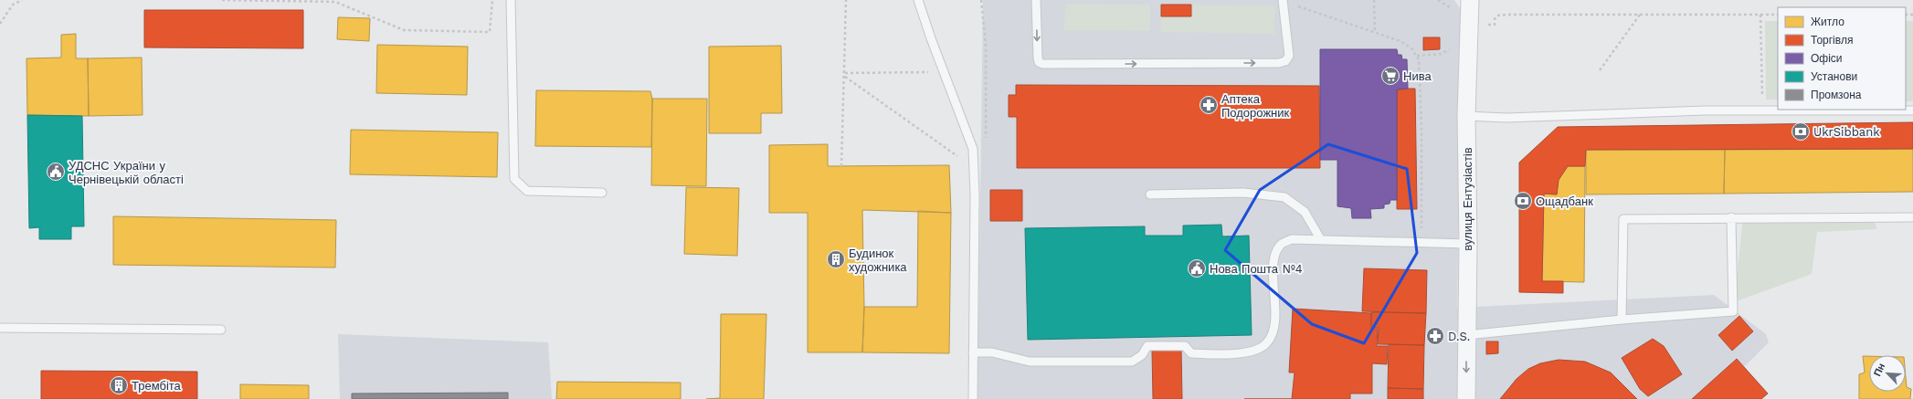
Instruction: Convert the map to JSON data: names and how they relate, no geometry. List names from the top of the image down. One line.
{"streets":{"street":["вулиця Ентузіастів"]},"places":{"supermarket":["Нива"],"pharmacy":["Аптека Подорожник","D.S."],"bank":["UkrSibbank","Ощадбанк"],"public building":["УДСНС України у Чернівецькій області","Нова Пошта №4"],"building":["Будинок художника","Трембіта"]},"legend":["Житло","Торгівля","Офіси","Установи","Промзона"],"north":"top left"}
